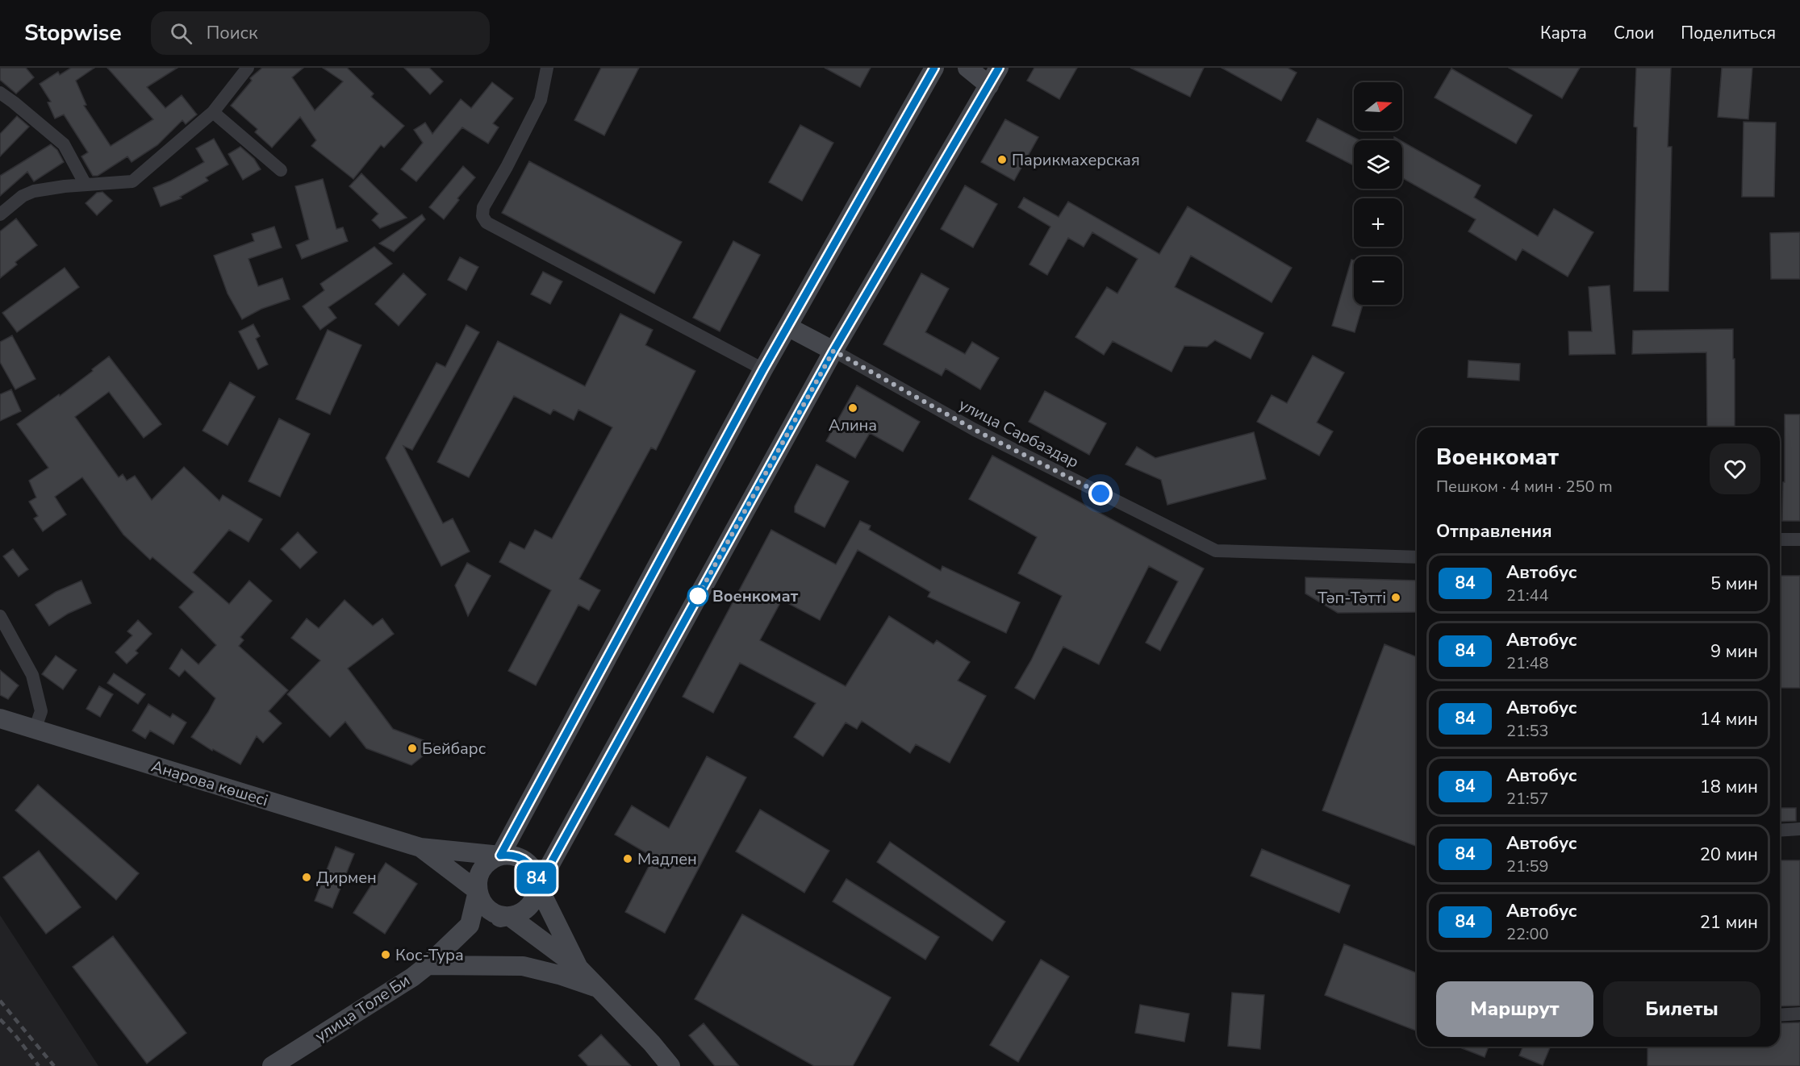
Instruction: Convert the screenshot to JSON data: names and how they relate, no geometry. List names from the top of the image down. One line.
{"streets":{"main road":["Анарова көшесі","улица Толе Би"],"street":["улица Сарбаздар"]},"places":["Парикмахерская","Алина","Военкомат","Тәп-Тәтті","Бейбарс","Мадлен","Дирмен","Кос-Тура"],"lines":["bus line 84"],"north":"right","page":{"header":"Stopwise","search":"Поиск","nav":["Карта","Слои","Поделиться"],"on_map":"84","map_buttons":["+","−"],"heading":[["Военкомат","Пешком · 4 мин · 250 m"],"Отправления"],"list":[{"mark":"84","name":"Автобус","note":"21:44","value":"5 мин"},{"mark":"84","name":"Автобус","note":"21:48","value":"9 мин"},{"mark":"84","name":"Автобус","note":"21:53","value":"14 мин"},{"mark":"84","name":"Автобус","note":"21:57","value":"18 мин"},{"mark":"84","name":"Автобус","note":"21:59","value":"20 мин"},{"mark":"84","name":"Автобус","note":"22:00","value":"21 мин"}],"buttons":["Маршрут","Билеты"]}}
